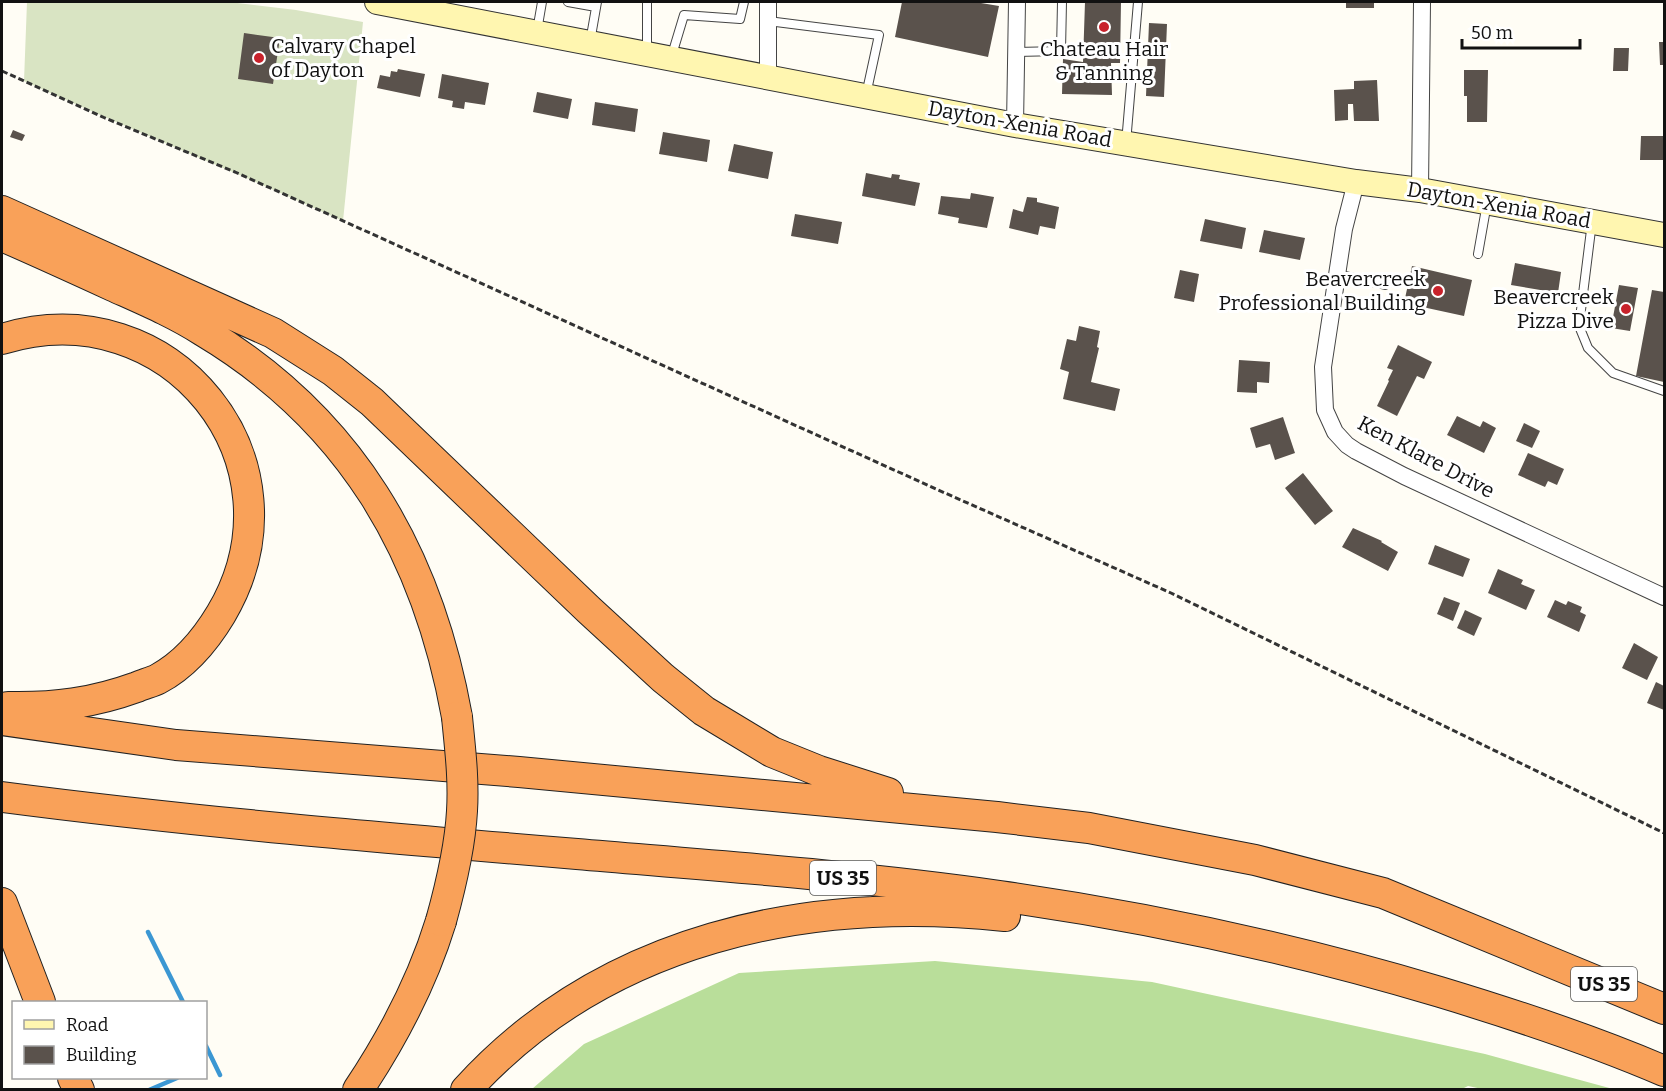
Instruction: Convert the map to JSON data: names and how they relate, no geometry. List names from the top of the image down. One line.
{"streets":{"highway":["US 35"],"main road":["Dayton-Xenia Road"],"street":["Ken Klare Drive"]},"crossings":[["Dayton-Xenia Road","Ken Klare Drive"]],"places":["Chateau Hair & Tanning","Calvary Chapel of Dayton","Beavercreek Professional Building","Beavercreek Pizza Dive"],"legend":["Road","Building"],"scale_bar":"50 m"}
